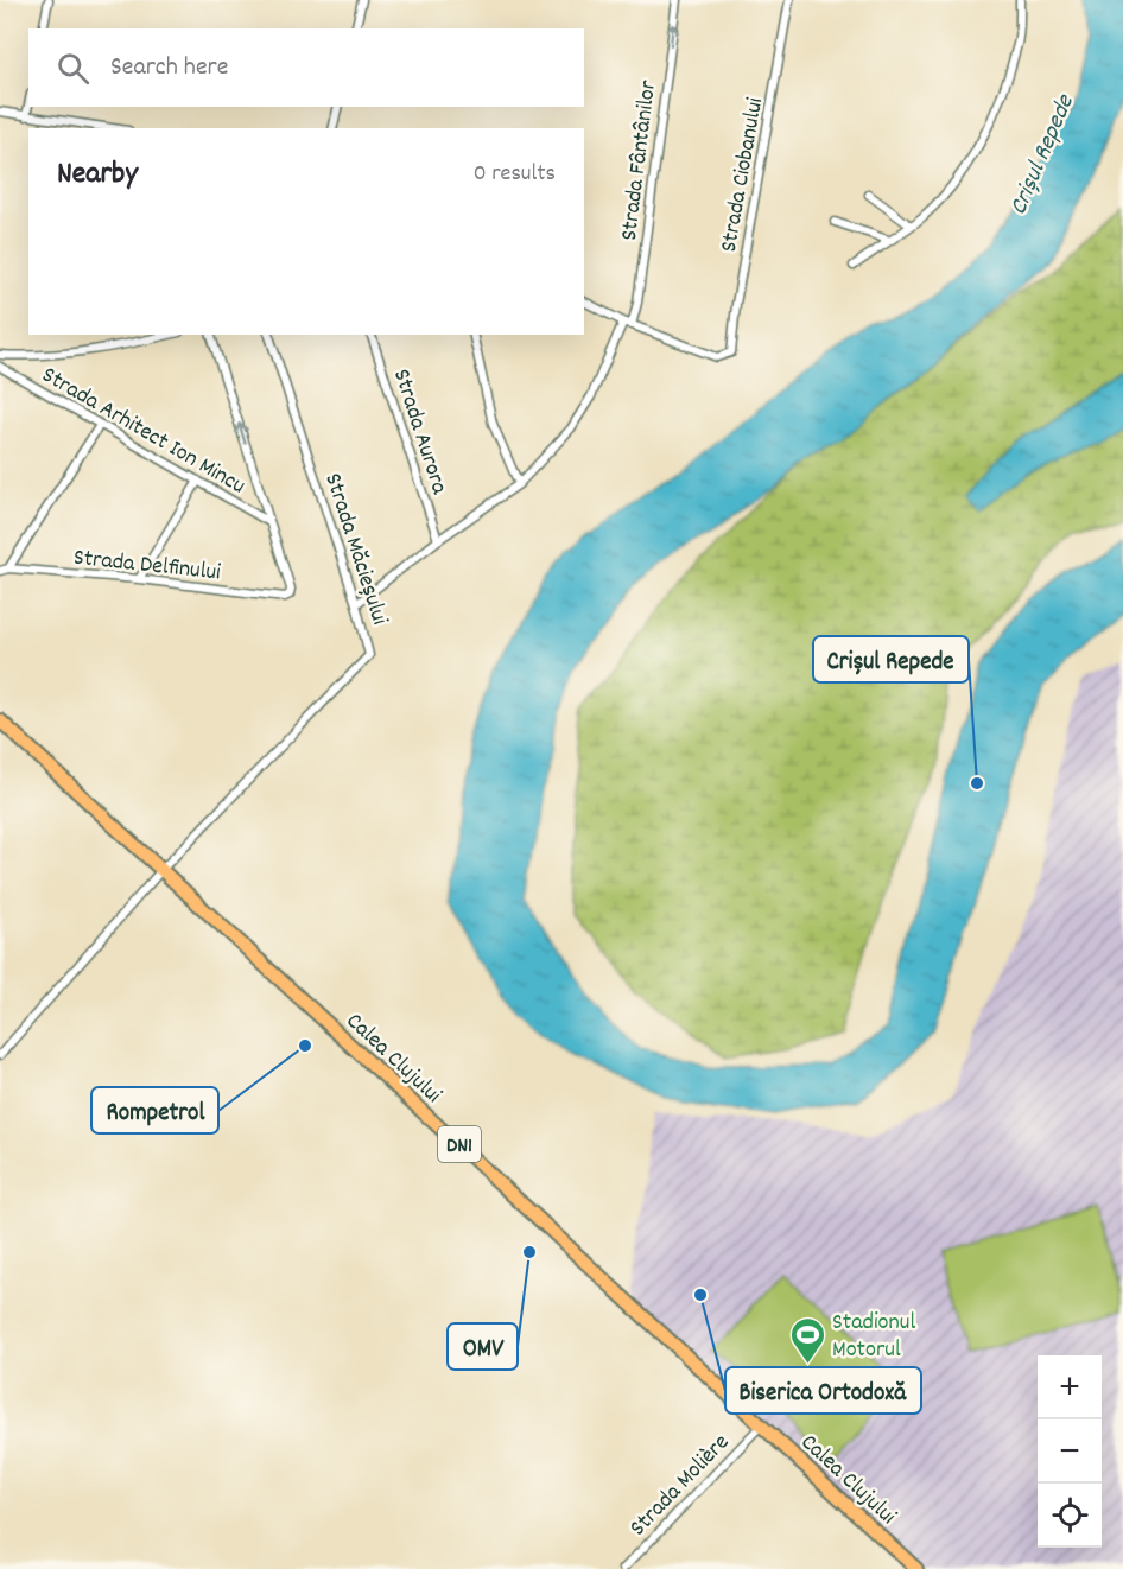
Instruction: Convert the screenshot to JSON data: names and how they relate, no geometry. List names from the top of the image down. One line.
{"streets":{"main road":["Calea Clujului","DN1"],"street":["Strada Fântânilor","Strada Ciobanului","Strada Arhitect Ion Mincu","Strada Aurora","Strada Măcieșului","Strada Delfinului","Strada Molière"]},"crossings":[["Strada Fântânilor","Strada Ciobanului"],["Strada Fântânilor","Strada Aurora"],["Strada Fântânilor","Strada Măcieșului"],["Strada Arhitect Ion Mincu","Strada Delfinului"],["Strada Măcieșului","Calea Clujului"],["Calea Clujului","Strada Molière"]],"one_way":["Strada Fântânilor"],"water":["Crișul Repede"],"places":{"other":["Crișul Repede","Rompetrol","OMV","Biserica Ortodoxă"],"sports":["Stadionul Motorul"]},"page":{"search":"Search here","heading":["Nearby","0 results"],"map_buttons":["+","−"]}}
